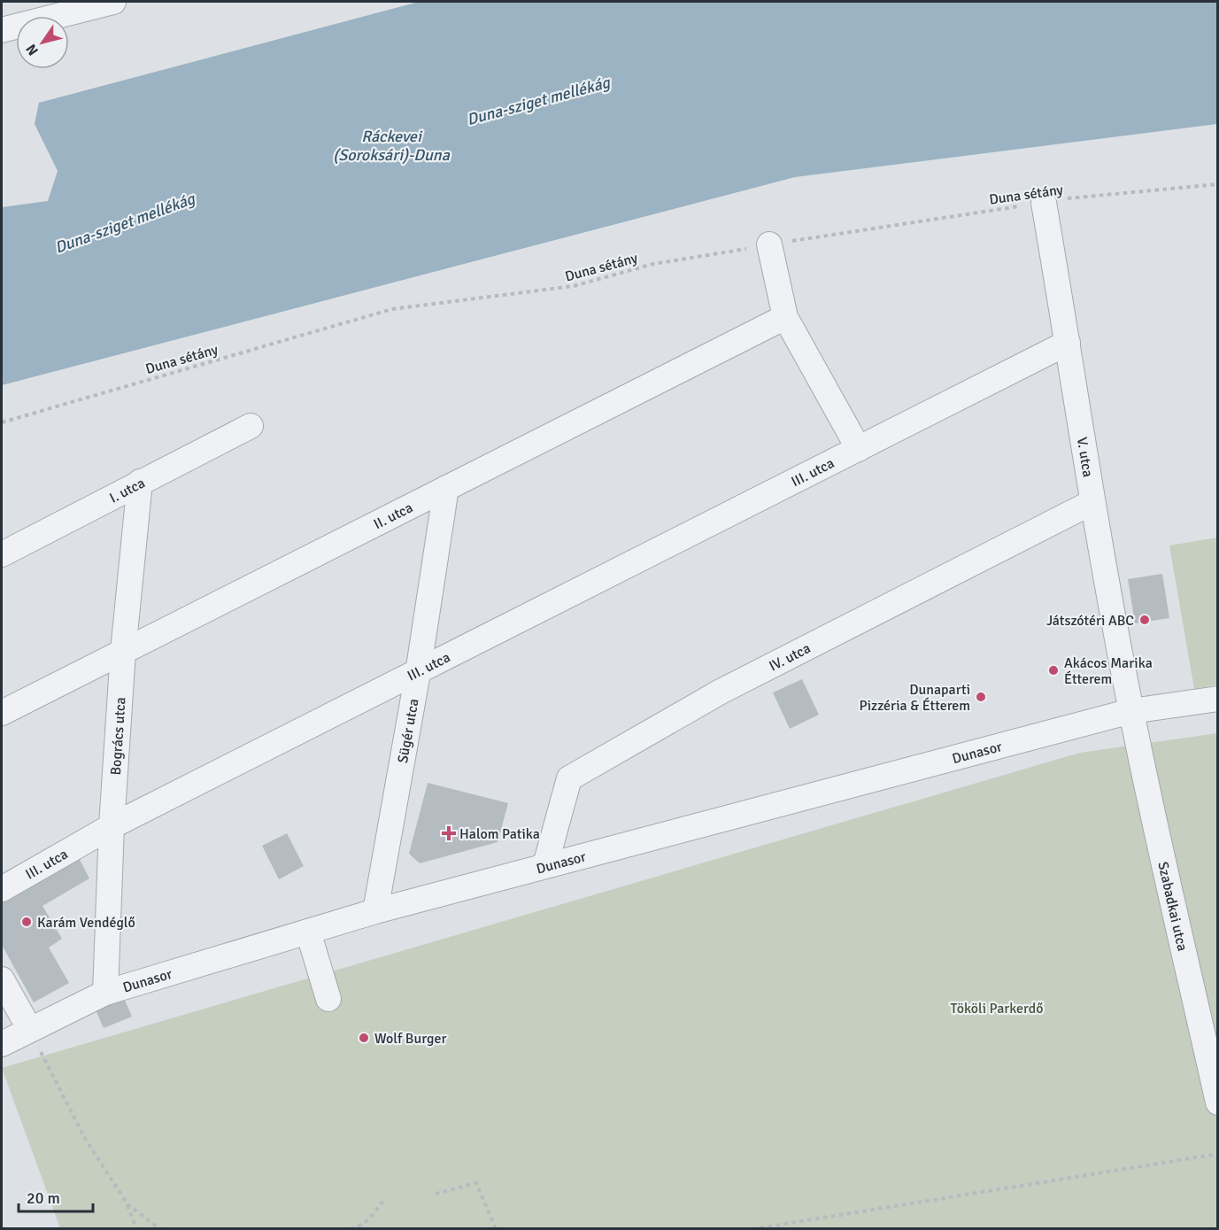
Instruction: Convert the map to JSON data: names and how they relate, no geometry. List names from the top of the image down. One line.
{"streets":{"street":["V. utca","III. utca","I. utca","II. utca","IV. utca","Sügér utca","Bogrács utca","Dunasor","Szabadkai utca"],"path":["Duna sétány"]},"crossings":[["Duna sétány","V. utca"],["V. utca","III. utca"],["V. utca","IV. utca"],["V. utca","Dunasor"],["V. utca","Szabadkai utca"],["III. utca","Sügér utca"],["III. utca","Bogrács utca"],["I. utca","Bogrács utca"],["II. utca","Sügér utca"],["II. utca","Bogrács utca"],["IV. utca","Dunasor"],["Sügér utca","Dunasor"],["Bogrács utca","Dunasor"],["Dunasor","Szabadkai utca"]],"water":["Duna-sziget mellékág","Ráckevei (Soroksári)-Duna"],"parks":["Tököli Parkerdő"],"places":{"other":["Játszótéri ABC","Akácos Marika Étterem","Dunaparti Pizzéria & Étterem","Karám Vendéglő","Wolf Burger"],"health":["Halom Patika"]},"scale_bar":"20 m","north":"bottom left"}
